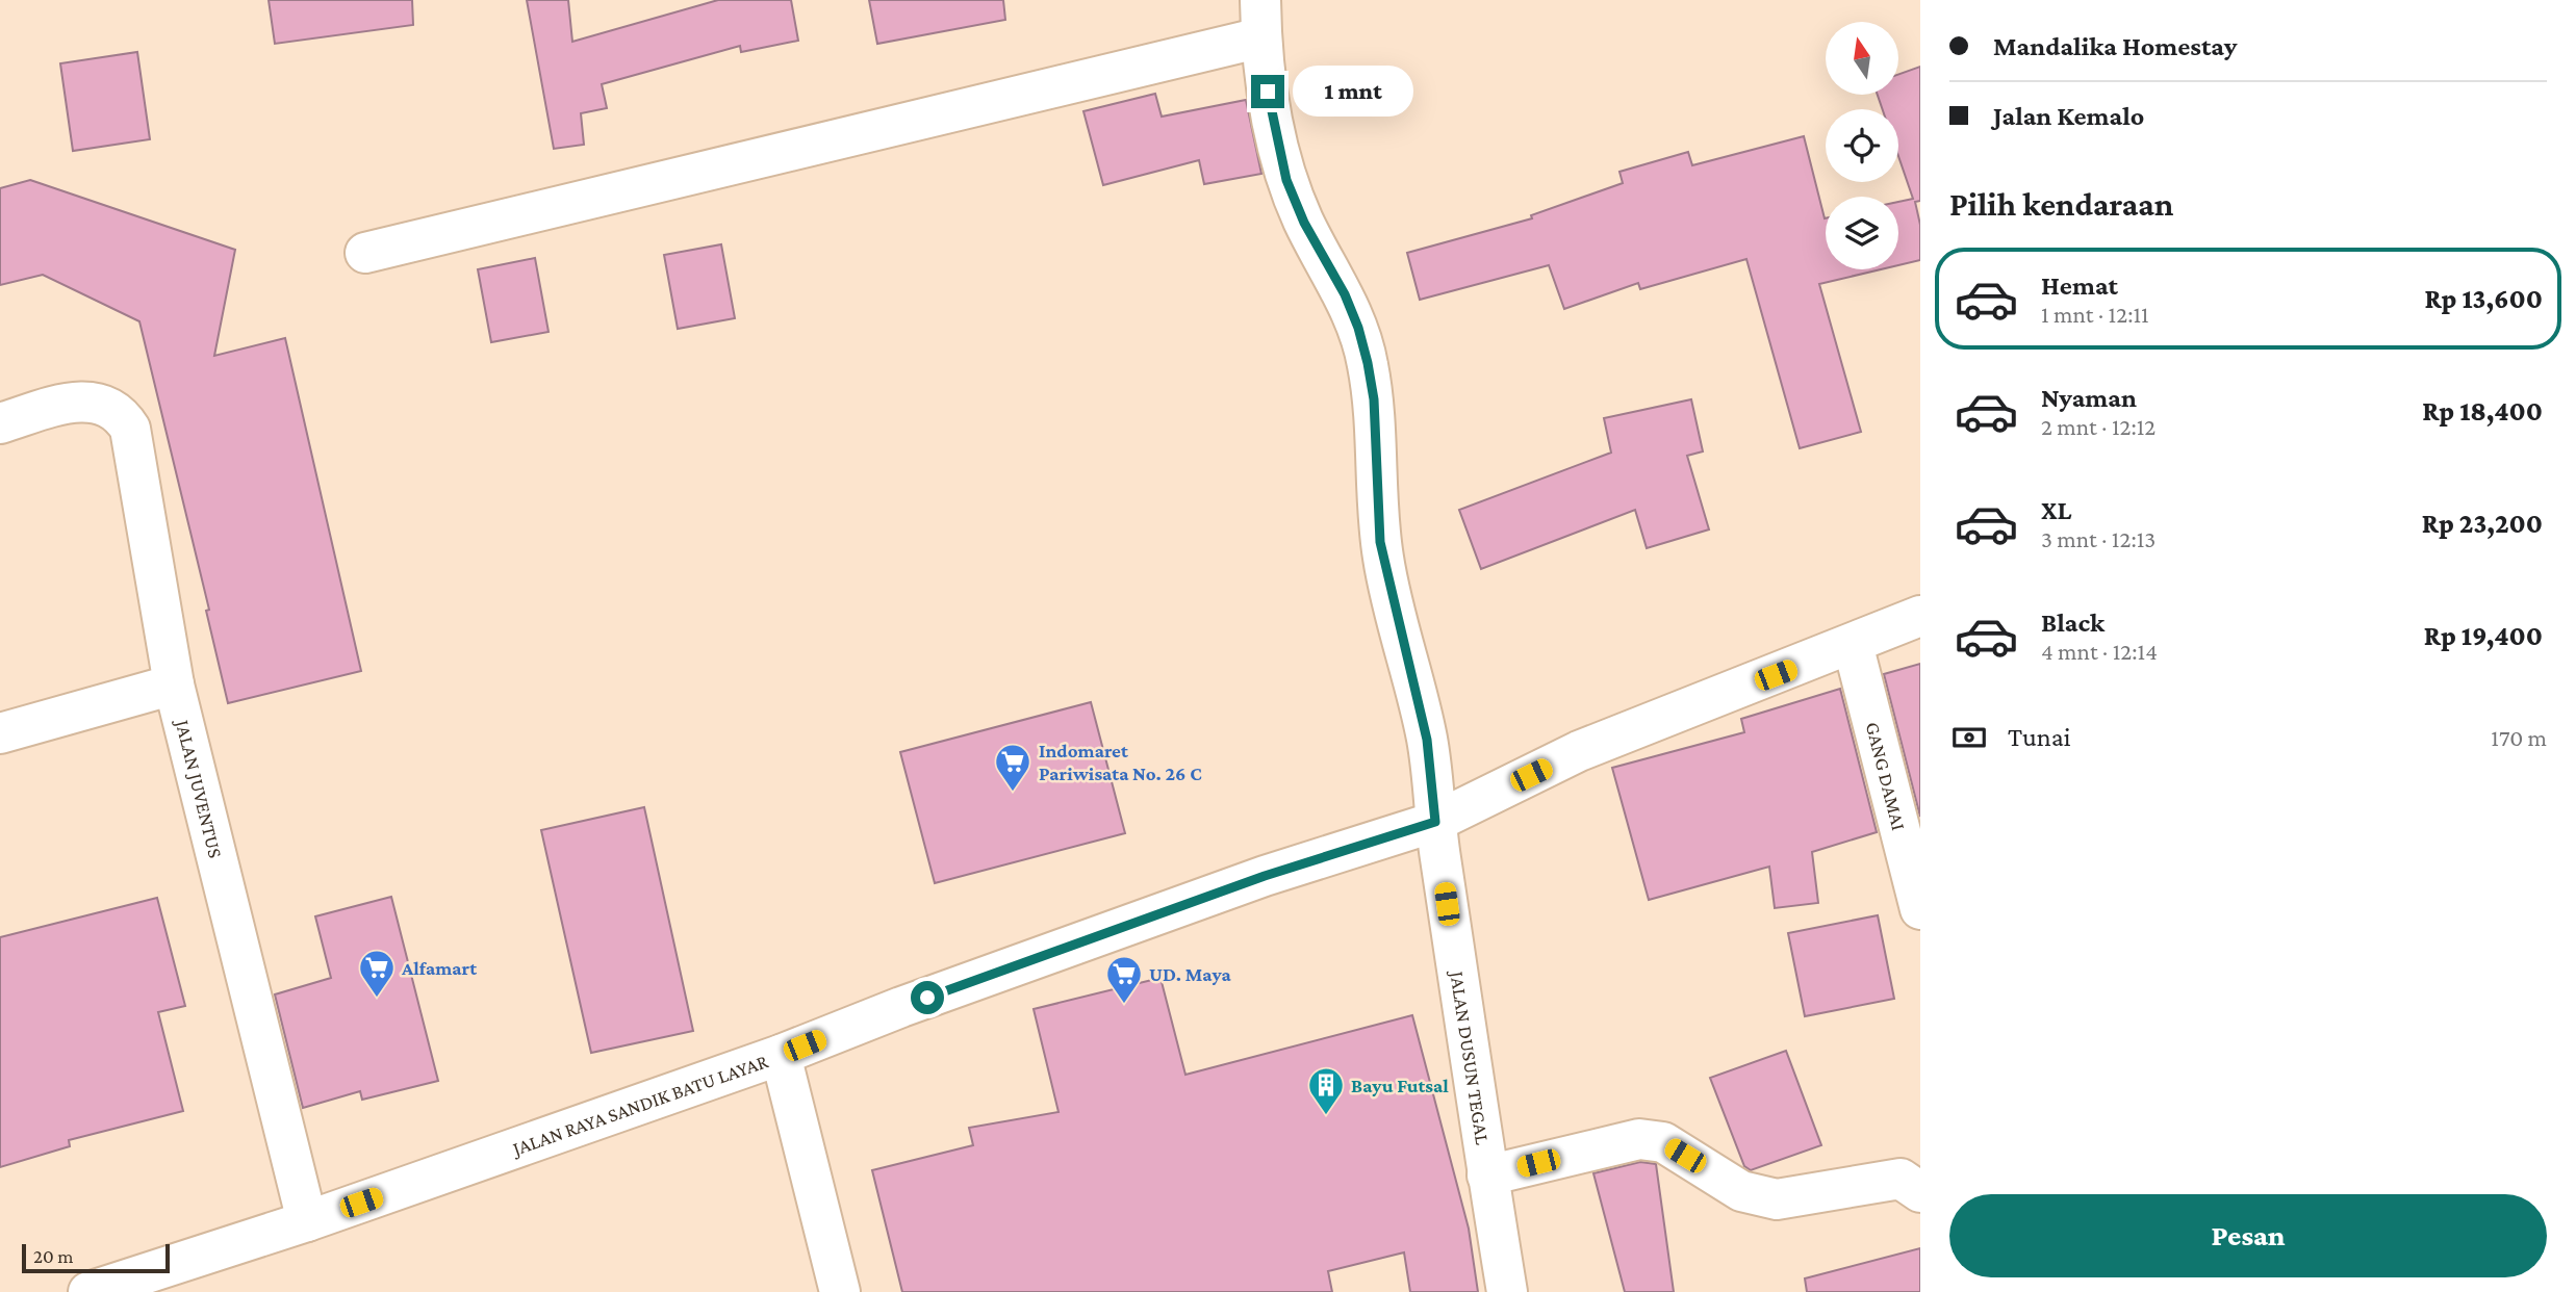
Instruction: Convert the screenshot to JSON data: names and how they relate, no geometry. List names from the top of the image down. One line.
{"streets":{"street":["GANG DAMAI","JALAN JUVENTUS","JALAN DUSUN TEGAL","JALAN RAYA SANDIK BATU LAYAR"]},"crossings":[["GANG DAMAI","JALAN RAYA SANDIK BATU LAYAR"],["JALAN JUVENTUS","JALAN RAYA SANDIK BATU LAYAR"],["JALAN DUSUN TEGAL","JALAN RAYA SANDIK BATU LAYAR"]],"places":{"supermarket":["Indomaret Pariwisata No. 26 C","Alfamart","UD. Maya"],"building":["Bayu Futsal"]},"scale_bar":"20 m","north":"top","page":{"banner":["Mandalika Homestay","Jalan Kemalo"],"bubble":"1 mnt","heading":"Pilih kendaraan","list":[{"name":"Hemat","note":"1 mnt · 12:11","value":"Rp 13,600"},{"name":"Nyaman","note":"2 mnt · 12:12","value":"Rp 18,400"},{"name":"XL","note":"3 mnt · 12:13","value":"Rp 23,200"},{"name":"Black","note":"4 mnt · 12:14","value":"Rp 19,400"}],"pay":["Tunai","170 m"],"buttons":"Pesan","scale":"20 m"}}
